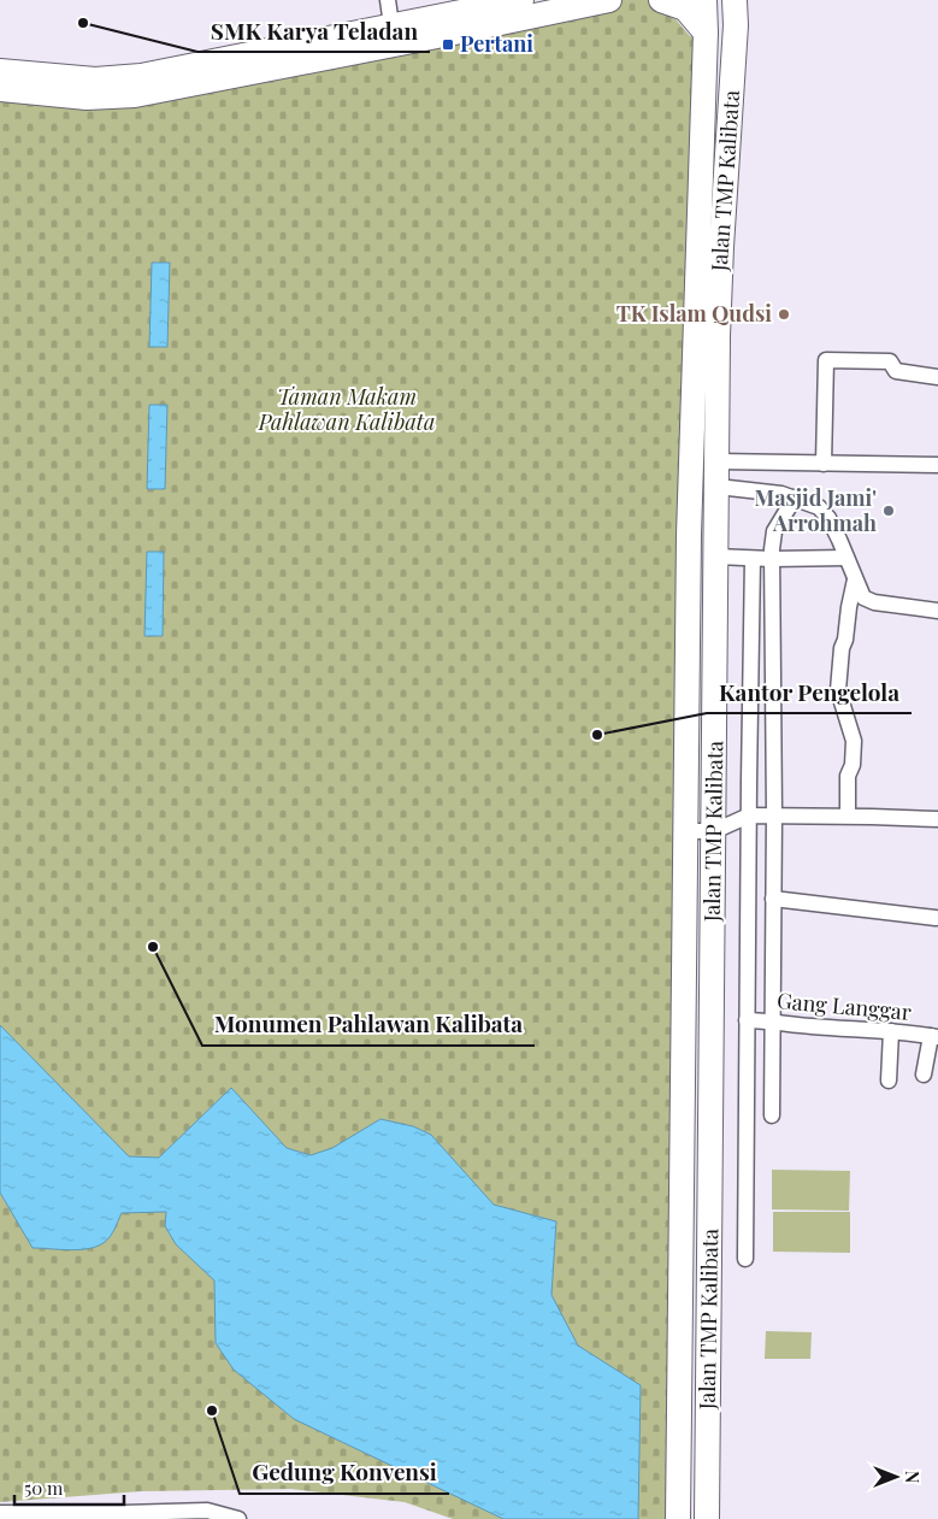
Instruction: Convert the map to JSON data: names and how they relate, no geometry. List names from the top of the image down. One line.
{"streets":{"main road":["Jalan TMP Kalibata"],"street":["Gang Langgar"]},"parks":["Taman Makam Pahlawan Kalibata"],"places":{"other":["SMK Karya Teladan","TK Islam Qudsi","Masjid Jami' Arrohmah","Kantor Pengelola","Monumen Pahlawan Kalibata","Gedung Konvensi"],"transit":["Pertani"]},"scale_bar":"50 m","north":"right"}
